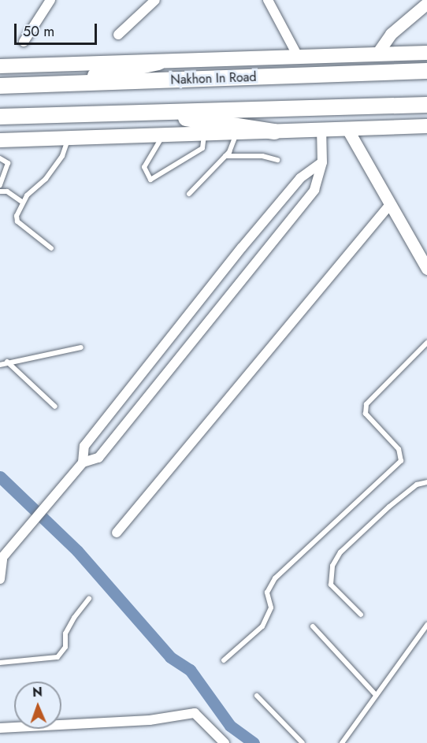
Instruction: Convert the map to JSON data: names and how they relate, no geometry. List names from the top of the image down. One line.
{"streets":{"main road":["Nakhon In Road"]},"scale_bar":"50 m","north":"top"}
